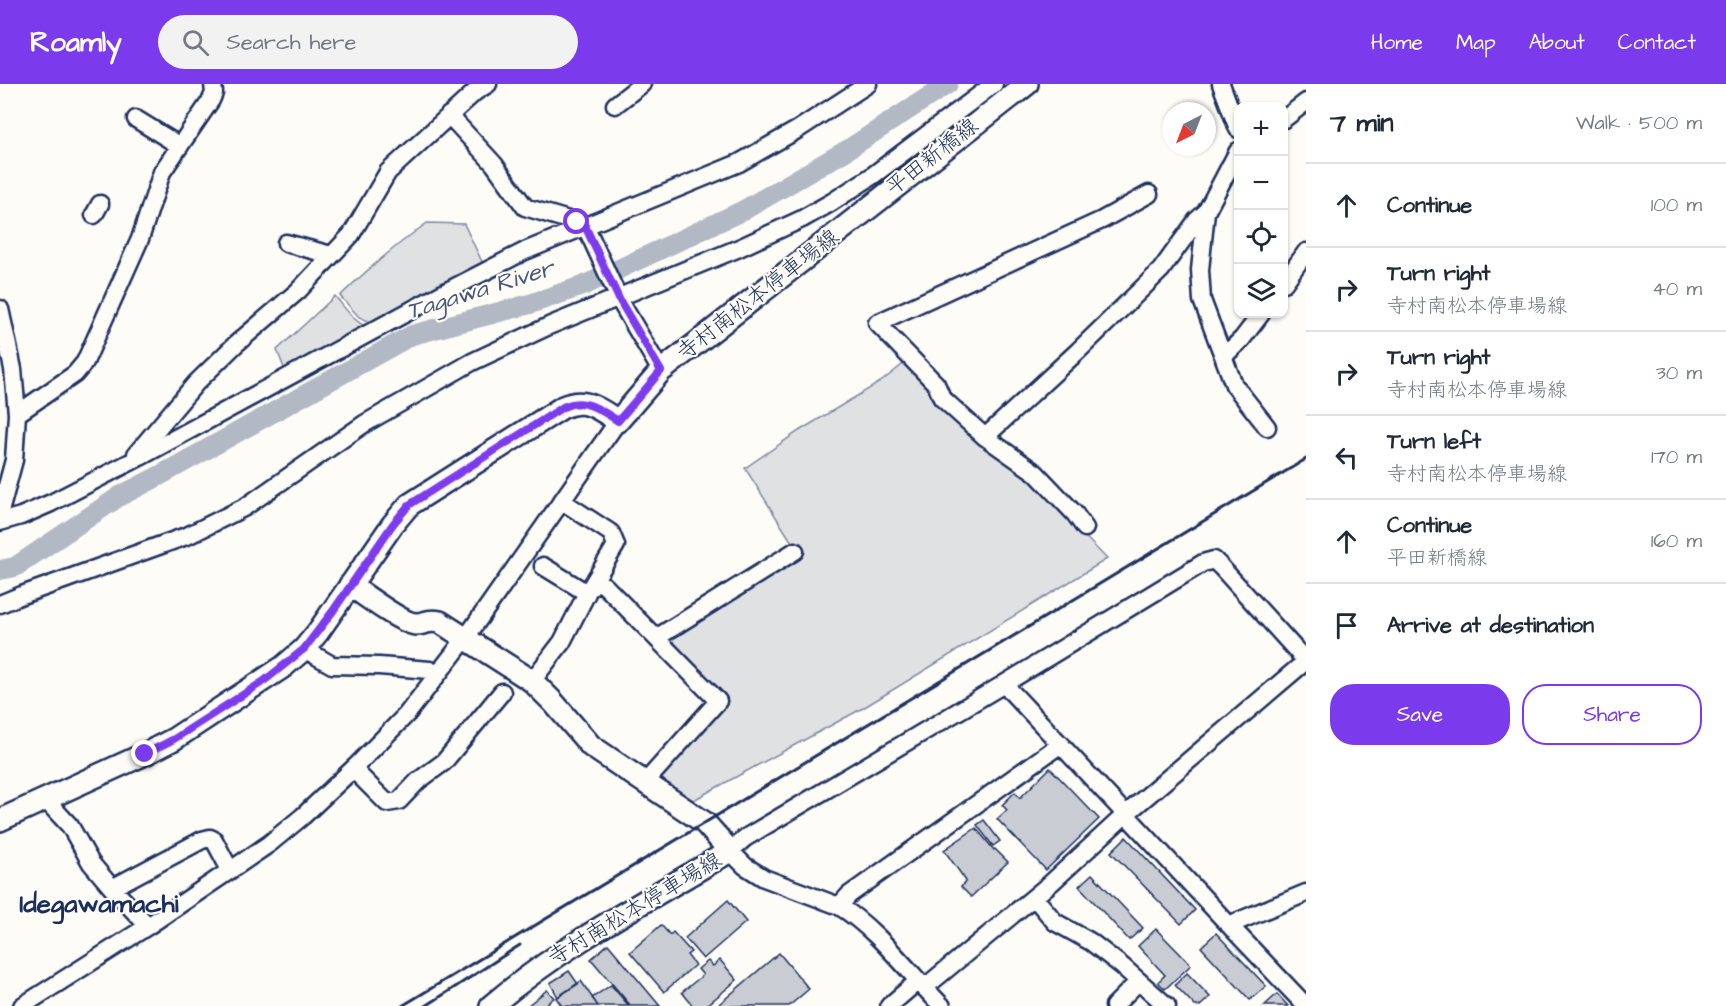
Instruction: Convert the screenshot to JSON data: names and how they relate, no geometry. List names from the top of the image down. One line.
{"streets":{"main road":["平田新橋線","寺村南松本停車場線"]},"crossings":[["平田新橋線","寺村南松本停車場線"]],"districts":["Idegawamachi"],"water":["Tagawa River"],"north":"bottom left","page":{"header":"Roamly","search":"Search here","nav":["Home","Map","About","Contact"],"heading":["7 min","Walk · 500 m"],"map_buttons":["+","−"],"list":[["Continue","100 m"],["Turn right","寺村南松本停車場線","40 m"],["Turn right","寺村南松本停車場線","30 m"],["Turn left","寺村南松本停車場線","170 m"],["Continue","平田新橋線","160 m"],"Arrive at destination"],"buttons":["Save","Share"]}}
